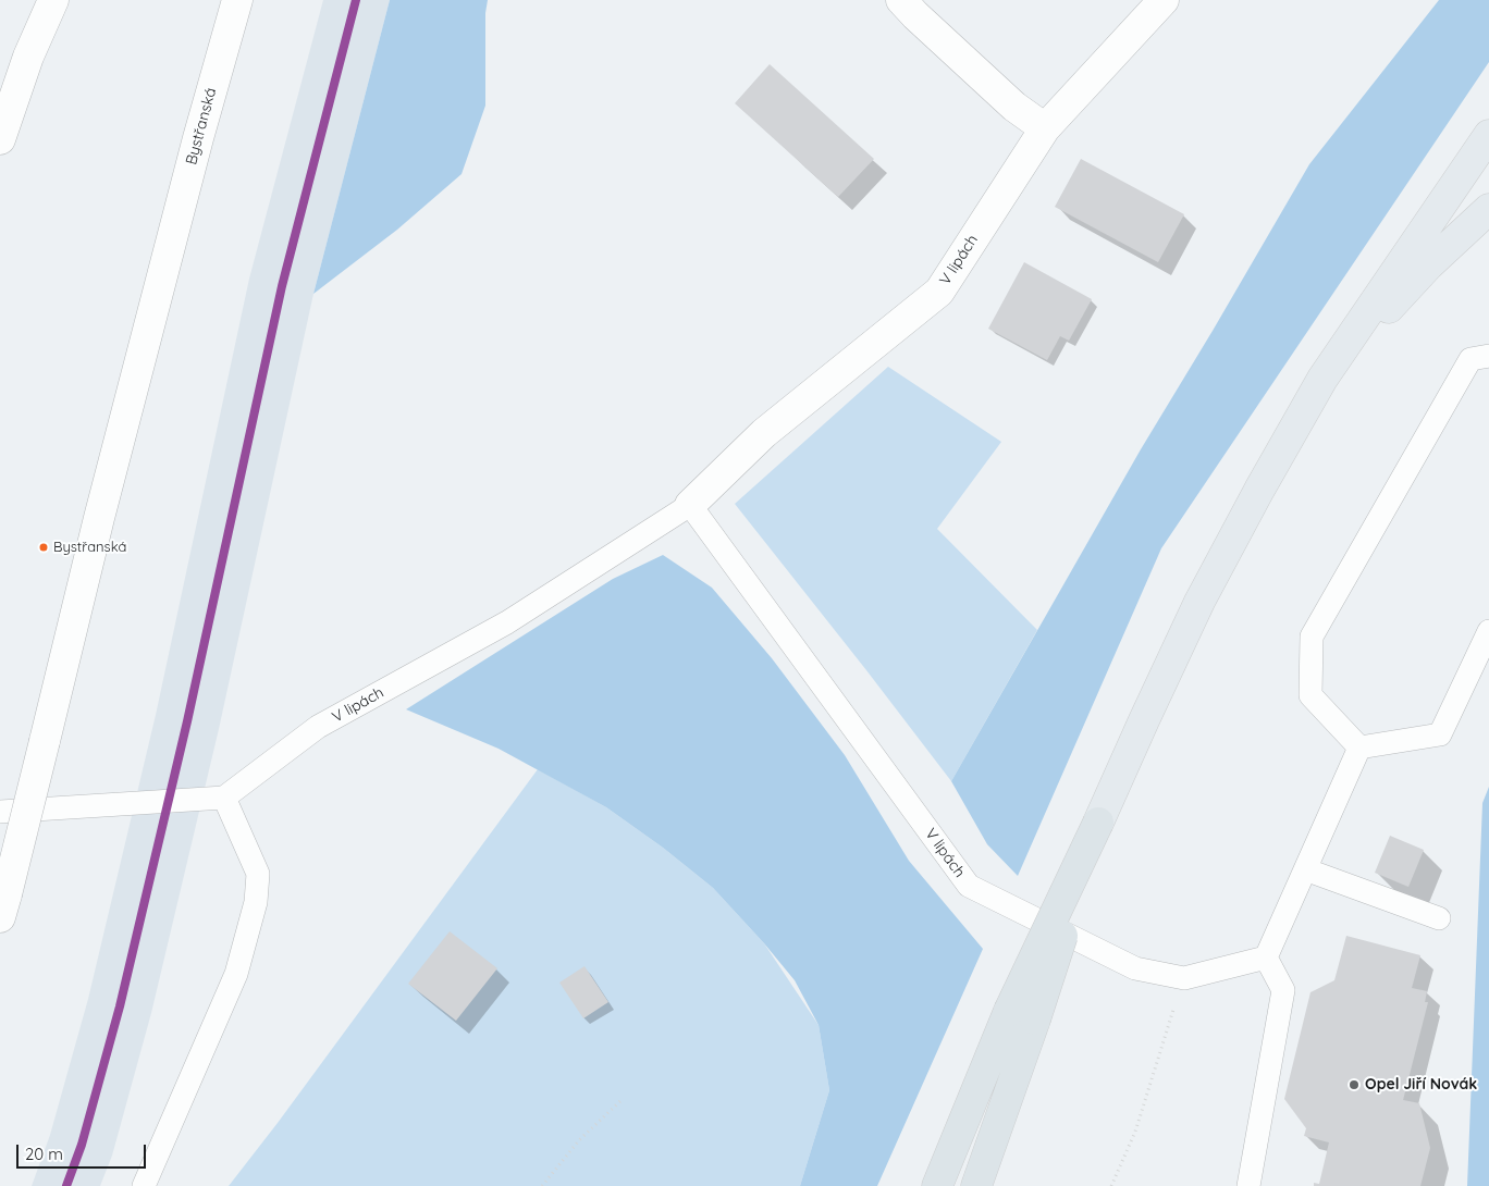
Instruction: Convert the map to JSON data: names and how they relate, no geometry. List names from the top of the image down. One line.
{"streets":{"street":["Bystřanská","V lipách"]},"places":["Bystřanská","Opel Jiří Novák"],"scale_bar":"20 m"}
